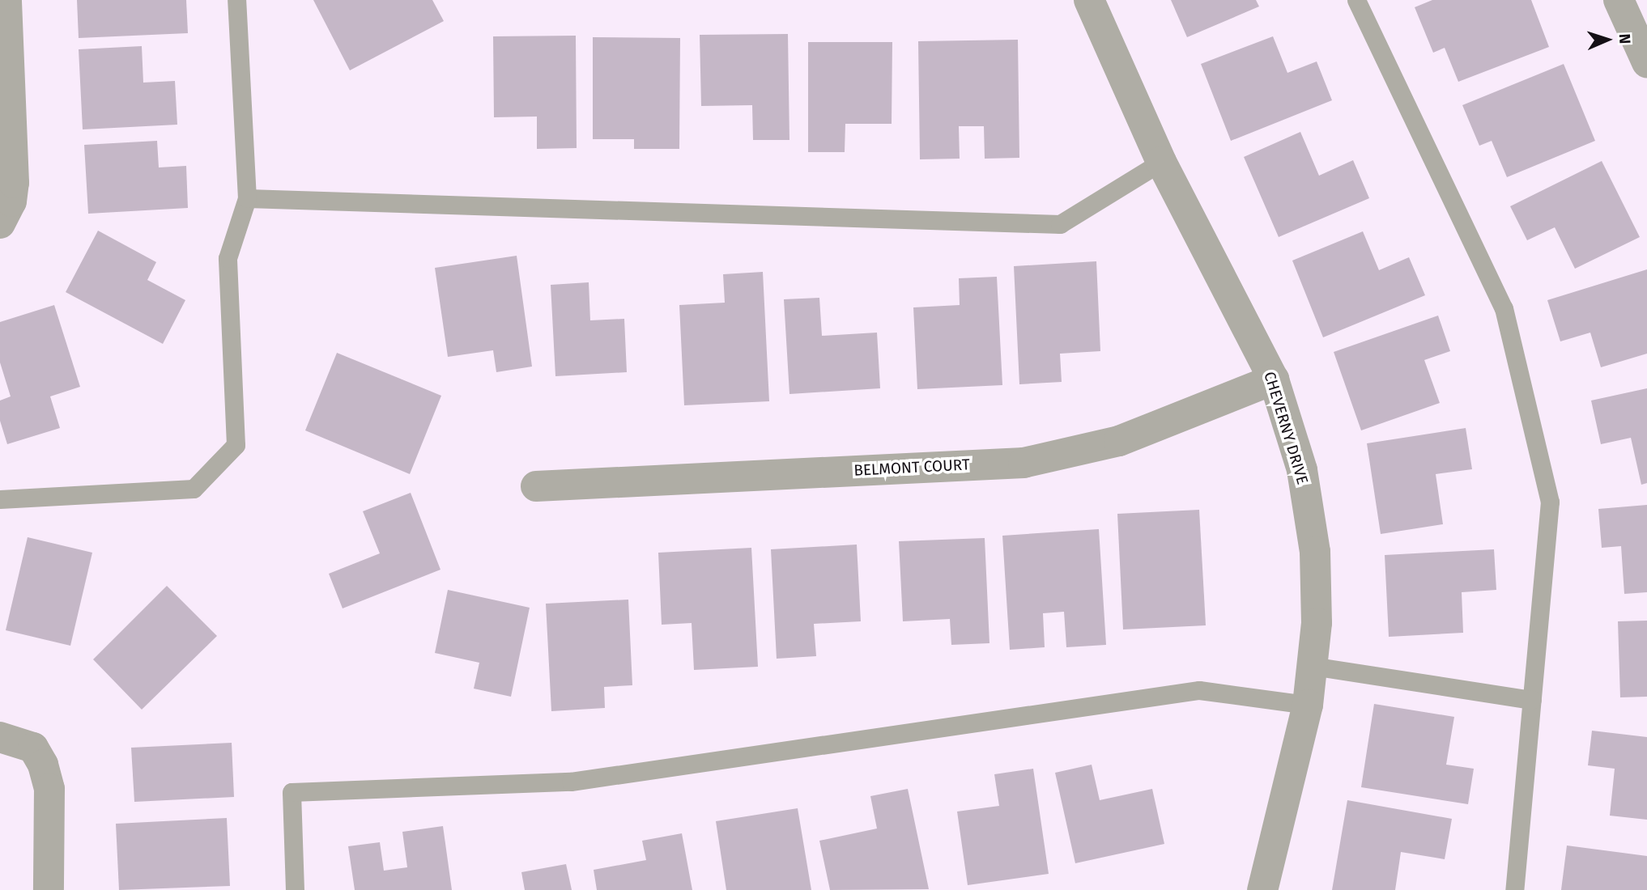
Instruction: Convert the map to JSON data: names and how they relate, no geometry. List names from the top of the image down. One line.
{"streets":{"street":["CHEVERNY DRIVE","BELMONT COURT"]},"crossings":[["CHEVERNY DRIVE","BELMONT COURT"]],"north":"right"}
